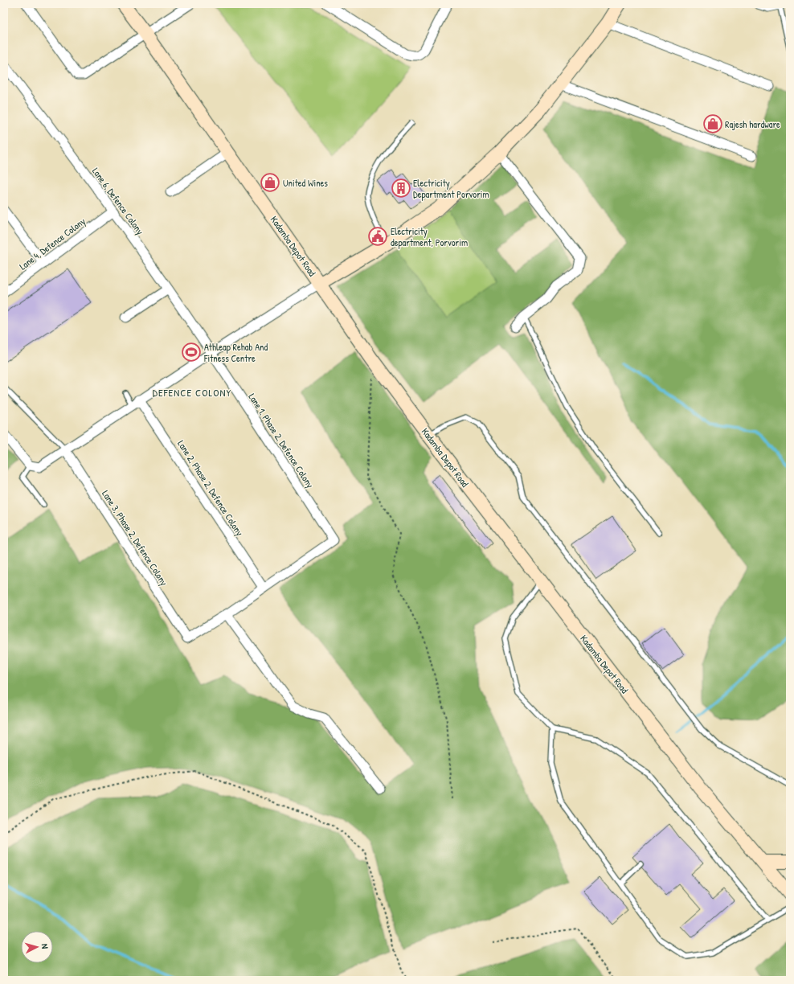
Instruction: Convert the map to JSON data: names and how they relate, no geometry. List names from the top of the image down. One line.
{"streets":{"street":["Lane 6, Defence Colony","Lane 4, Defence Colony","Kadamba Depot Road","Lane 1, Phase 2, Defence Colony","Lane 2, Phase 2, Defence Colony","Lane 3, Phase 2, Defence Colony"]},"crossings":[["Lane 6, Defence Colony","Lane 4, Defence Colony"],["Lane 6, Defence Colony","Lane 1, Phase 2, Defence Colony"],["Lane 1, Phase 2, Defence Colony","Lane 2, Phase 2, Defence Colony"]],"districts":["DEFENCE COLONY"],"places":{"shop":["Rajesh hardware","United Wines"],"building":["Electricity Department Porvorim"],"public building":["Electricity department, Porvorim"],"sports":["Athleap Rehab And Fitness Centre"]},"north":"right"}
